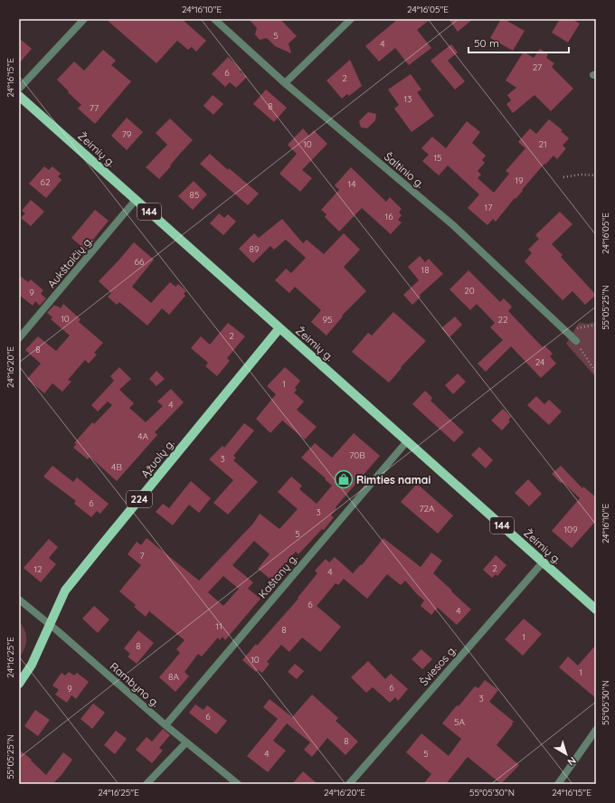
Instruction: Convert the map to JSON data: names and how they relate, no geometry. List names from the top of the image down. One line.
{"streets":{"main road":["Žeimių g.","144","Ąžuolų g.","224"],"street":["Šaltinio g.","Aukštaičių g.","Kaštonų g.","Šviesos g.","Rambyno g."]},"crossings":[["Žeimių g.","Aukštaičių g."],["Žeimių g.","Ąžuolų g."],["Žeimių g.","Kaštonų g."],["Žeimių g.","Šviesos g."],["Ąžuolų g.","Rambyno g."],["Kaštonų g.","Rambyno g."]],"places":{"shop":["Rimties namai"]},"house_numbers":["5","4","27","6","2","13","8","77","79","10","21","15","19","62","14","85","17","16","89","66","18","20","9","10","95","22","2","8","24","1","4","4A","70B","3","4B","6","72A","3","109","5","7","2","12","4","6","4","11","8","1","8","10","1","8A","6","9","3","6","5A","8","4","5"],"scale_bar":"50 m","north":"bottom right","coordinates":["24°16'10\"E","24°16'05\"E","24°16'15\"E","55°05'25\"N","24°16'20\"E","24°16'25\"E","55°05'30\"N"]}
